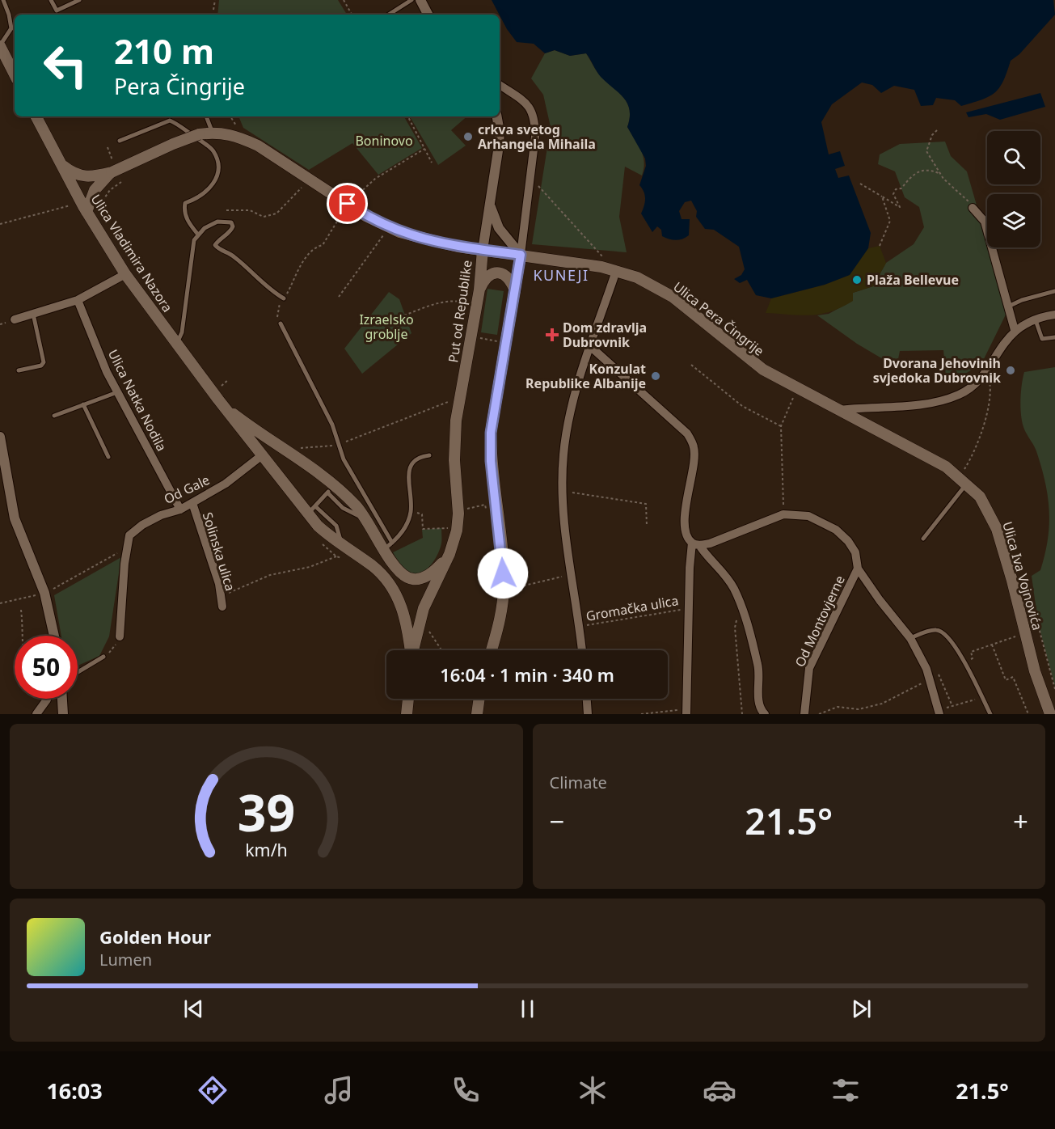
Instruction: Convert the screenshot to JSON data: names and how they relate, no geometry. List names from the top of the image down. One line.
{"streets":{"main road":["Ulica Vladimira Nazora","Put od Republike","Ulica Pera Čingrije","Ulica Iva Vojnovića"],"street":["Ulica Natka Nodila","Od Gale","Solinska ulica","Od Montovjerne"],"path":["Gromačka ulica"]},"crossings":[["Ulica Vladimira Nazora","Put od Republike"],["Ulica Vladimira Nazora","Od Gale"],["Put od Republike","Ulica Pera Čingrije"],["Ulica Pera Čingrije","Ulica Iva Vojnovića"],["Ulica Natka Nodila","Od Gale"],["Od Gale","Solinska ulica"]],"districts":["KUNEJI"],"parks":["Boninovo","Izraelsko groblje"],"places":{"other":["crkva svetog Arhangela Mihaila","Plaža Bellevue","Dvorana Jehovinih svjedoka Dubrovnik","Konzulat Republike Albanije"],"health":["Dom zdravlja Dubrovnik"]},"page":{"turn":["210 m","Pera Čingrije"],"limit":"50","trip":"16:04 · 1 min · 340 m","tile":"Climate","heat":["−","21.5°","+"],"song":["Golden Hour","Lumen"],"tabs":["16:03","21.5°"],"gauge":["39","km/h"]}}
